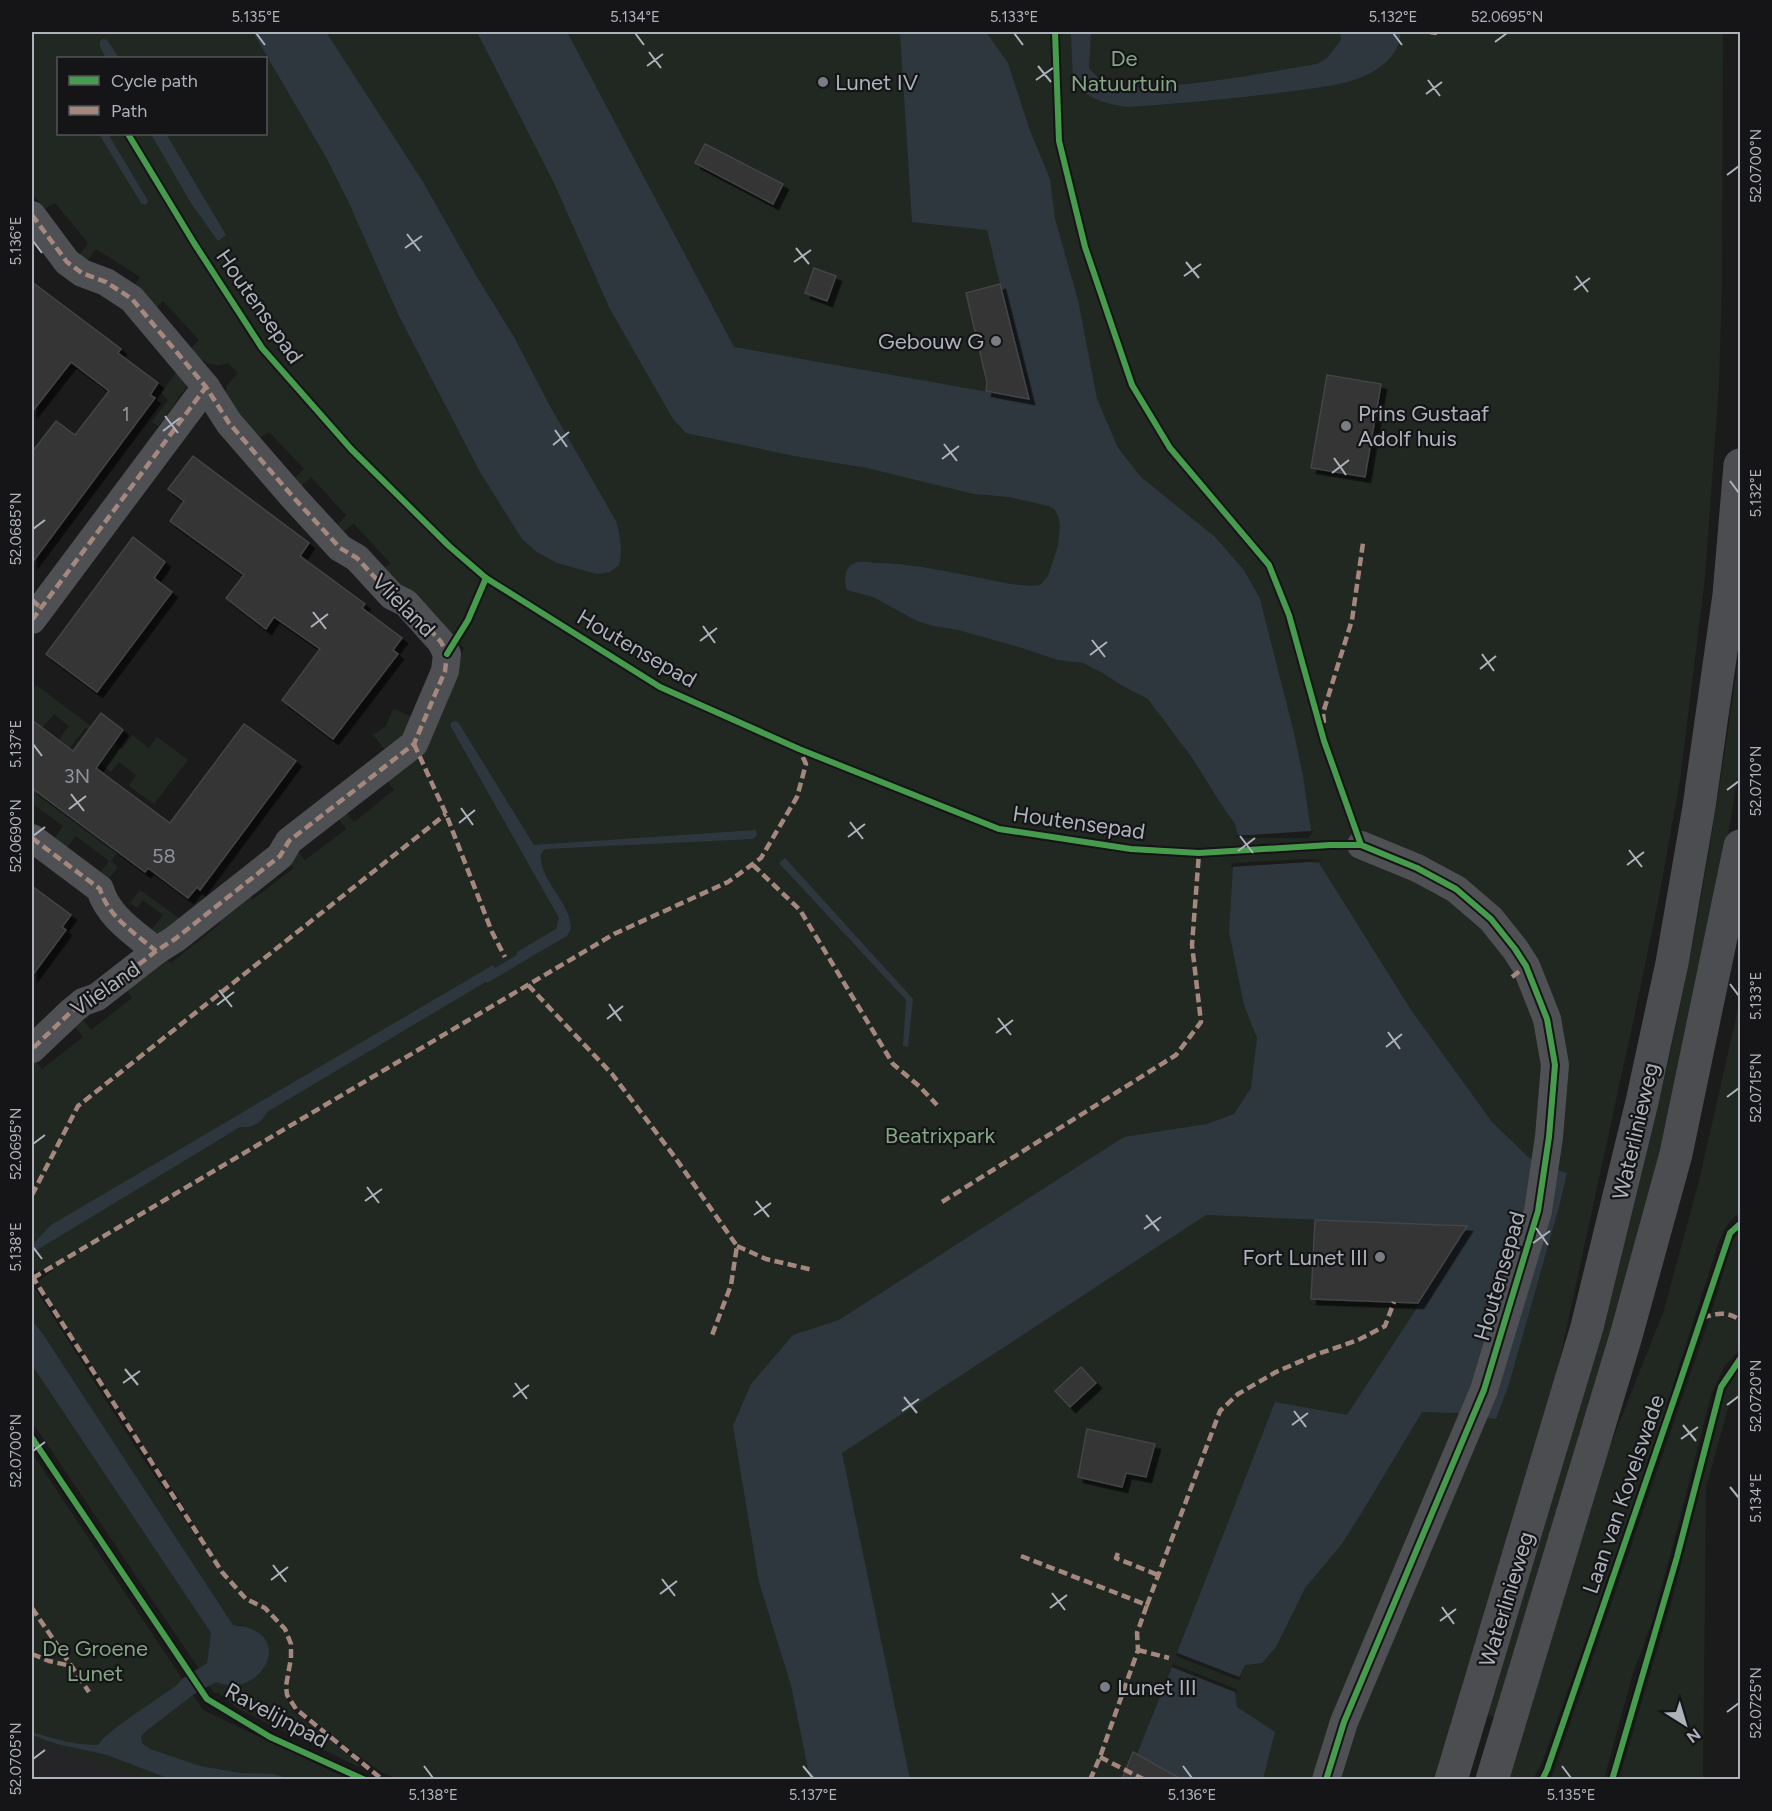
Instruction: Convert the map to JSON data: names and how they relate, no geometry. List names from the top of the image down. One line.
{"streets":{"main road":["Waterlinieweg"],"street":["Houtensepad","Vlieland"],"cycle path":["Laan van Kovelswade","Ravelijnpad"]},"parks":["De Natuurtuin","Beatrixpark","De Groene Lunet"],"places":["Lunet IV","Gebouw G","Prins Gustaaf Adolf huis","Fort Lunet III","Lunet III"],"house_numbers":["1","3N","58"],"legend":["Cycle path","Path"],"north":"bottom right","coordinates":["5.135°E","5.134°E","5.133°E","5.132°E","52.0695°N","52.0700°N","5.136°E","52.0685°N","5.137°E","52.0710°N","52.0690°N","52.0715°N","5.138°E","52.0720°N","52.0725°N","52.0705°N"]}
